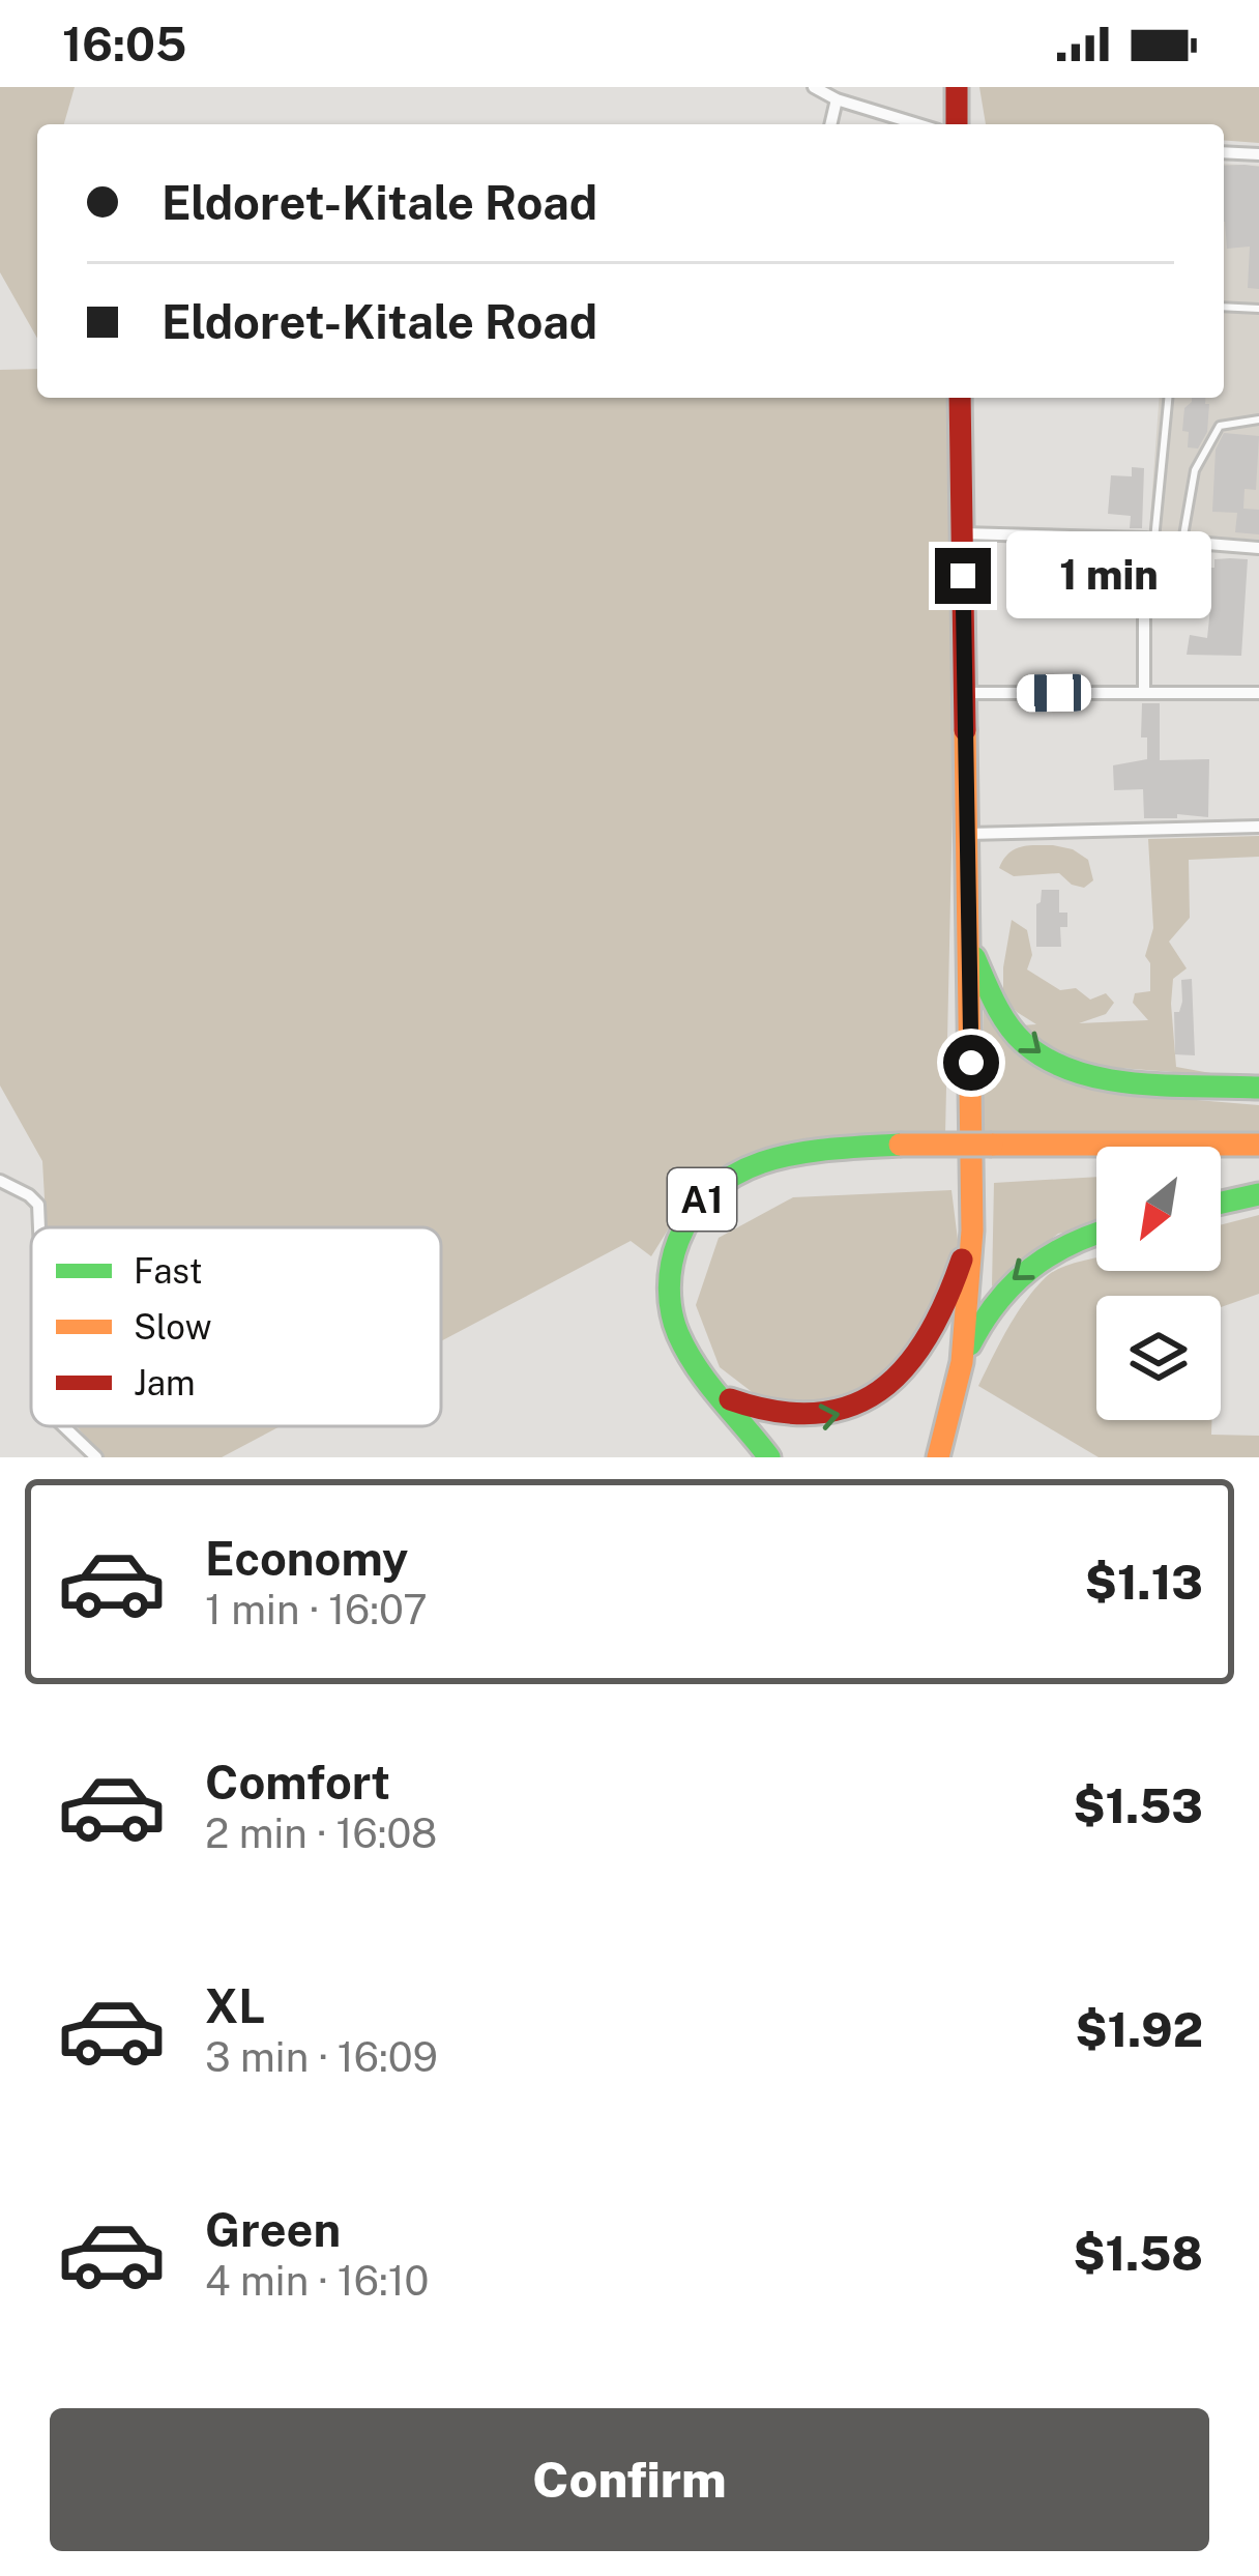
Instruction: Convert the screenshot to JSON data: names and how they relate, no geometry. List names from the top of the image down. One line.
{"streets":{"highway":["A1"]},"legend":["Fast","Slow","Jam"],"north":"bottom left","page":{"status":"16:05","banner":["Eldoret-Kitale Road","Eldoret-Kitale Road"],"bubble":"1 min","list":[{"name":"Economy","note":"1 min · 16:07","value":"$1.13"},{"name":"Comfort","note":"2 min · 16:08","value":"$1.53"},{"name":"XL","note":"3 min · 16:09","value":"$1.92"},{"name":"Green","note":"4 min · 16:10","value":"$1.58"}],"buttons":"Confirm"}}
